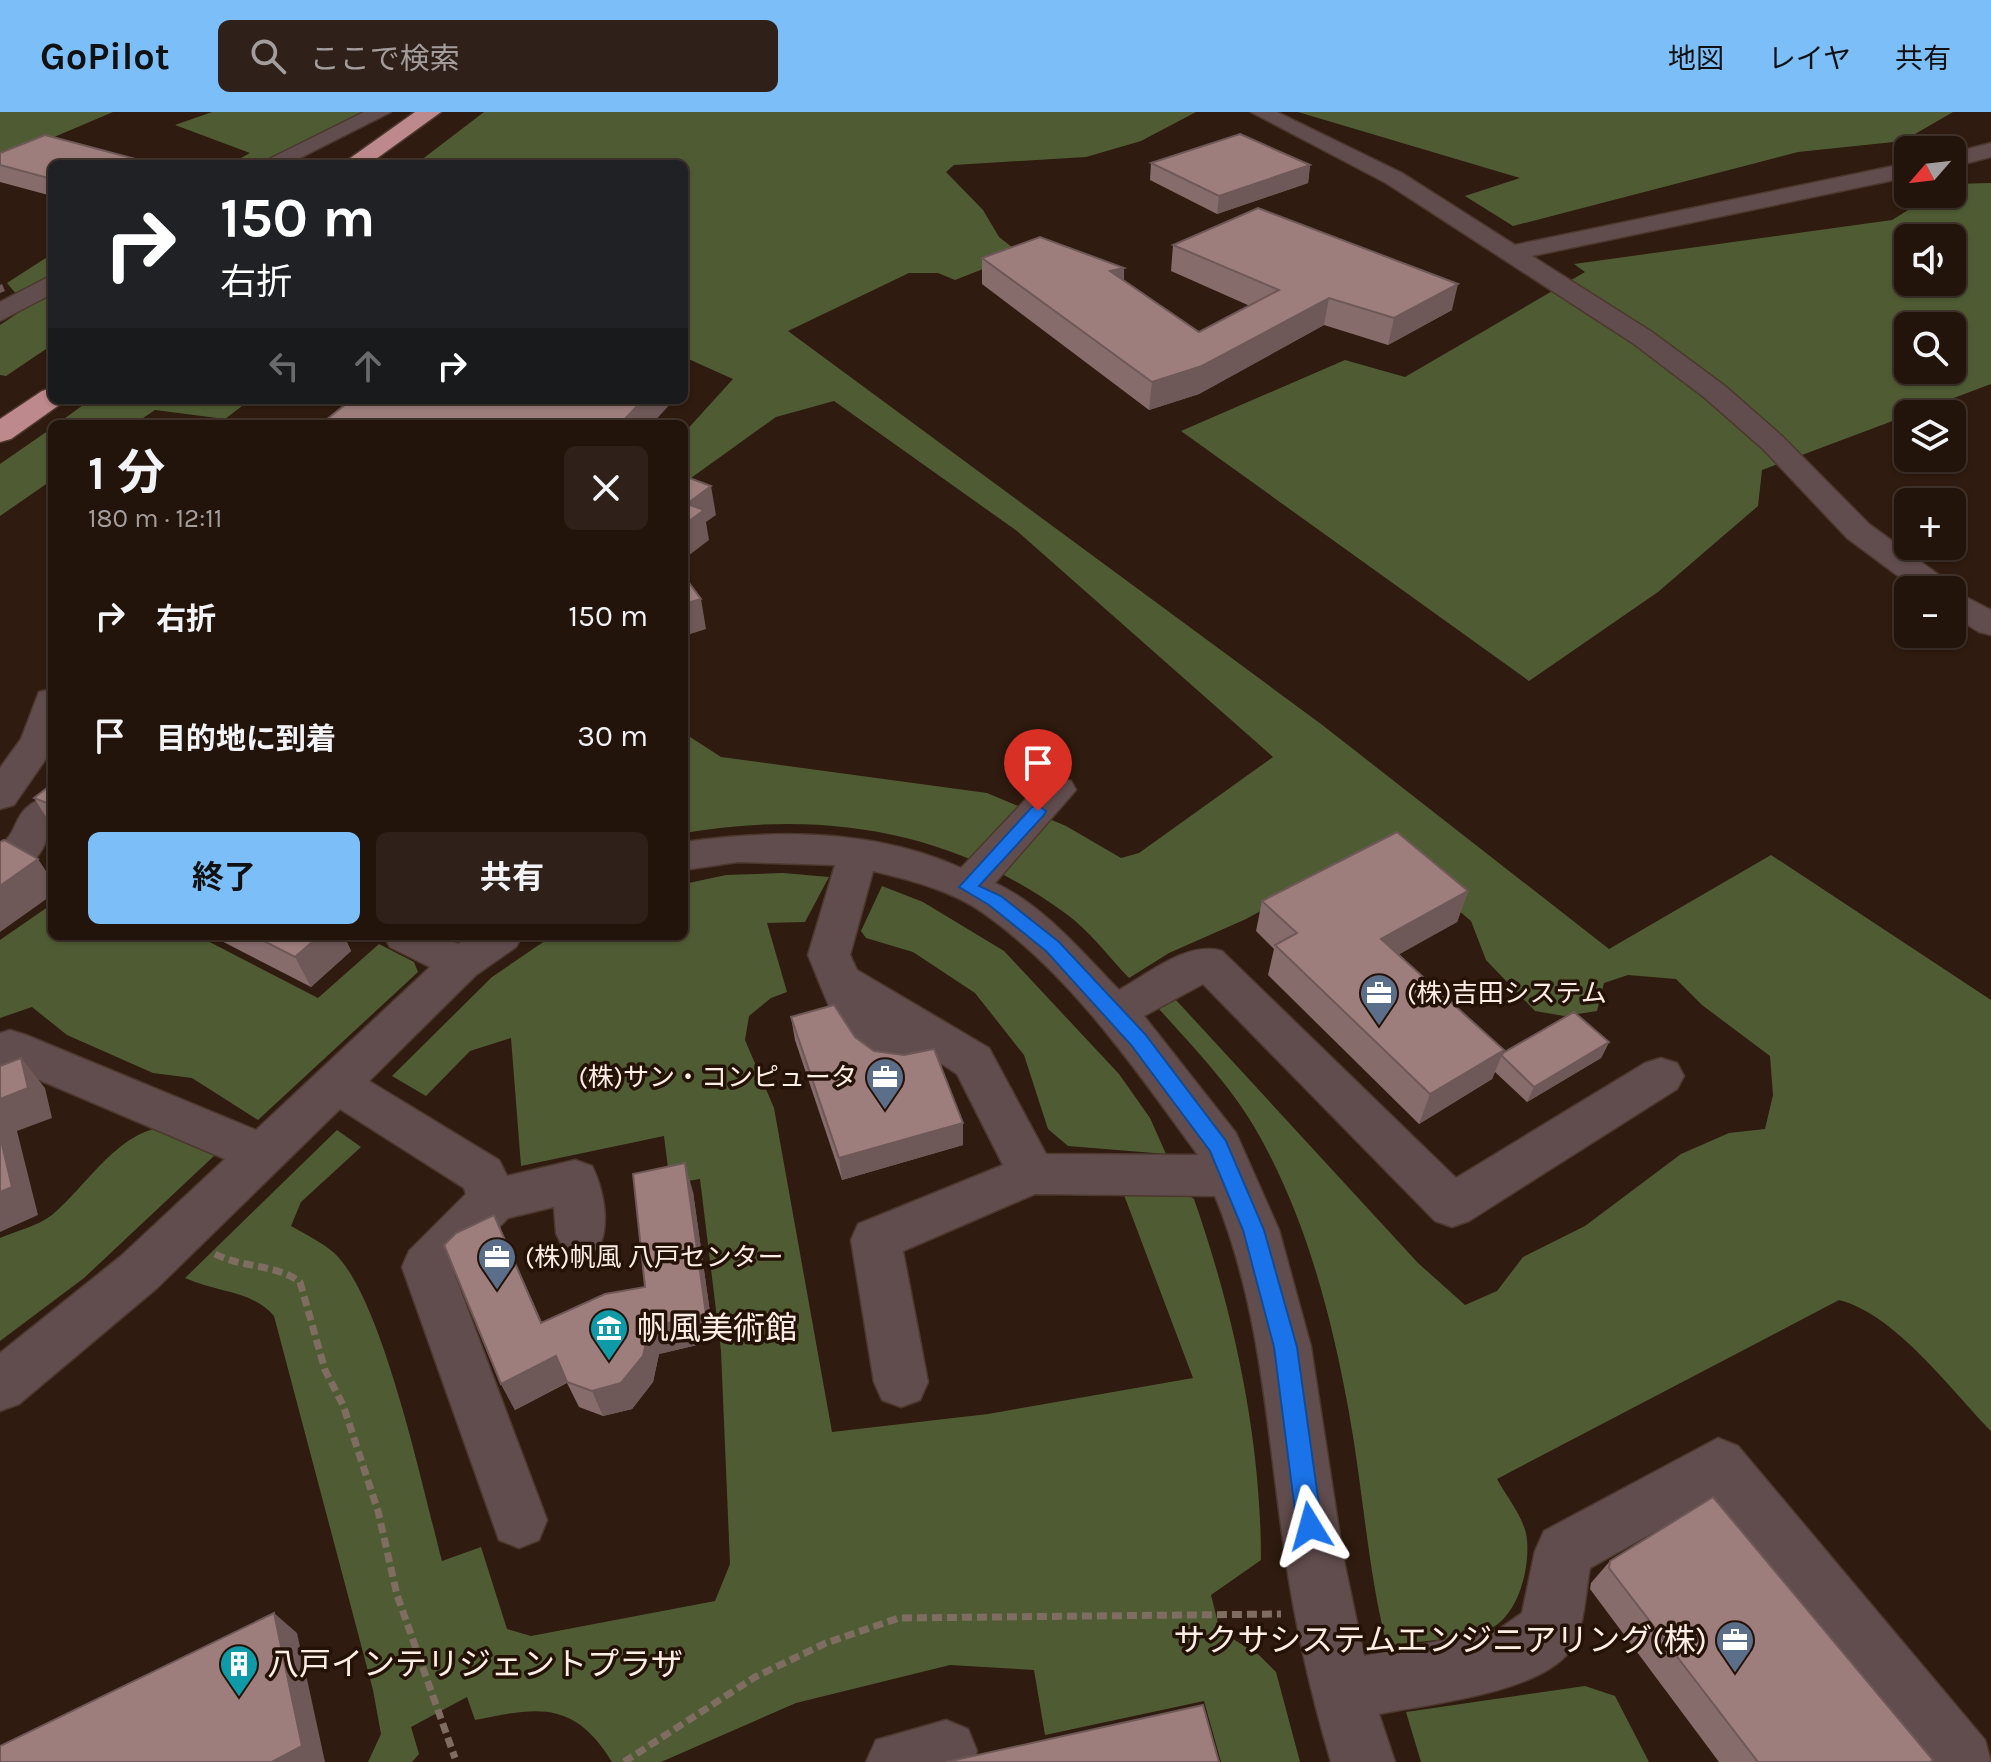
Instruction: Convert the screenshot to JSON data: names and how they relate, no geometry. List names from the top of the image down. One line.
{"places":{"office":["(株)吉田システム","(株)サン・コンピュータ","(株)帆風 八戸センター","サクサシステムエンジニアリング(株)"],"museum":["帆風美術館"],"building":["八戸インテリジェントプラザ"]},"north":"bottom left","page":{"header":"GoPilot","search":"ここで検索","nav":["地図","レイヤ","共有"],"map_buttons":["+","−"],"turn":["150 m","右折"],"heading":["1 分","180 m · 12:11"],"list":[{"name":"右折","value":"150 m"},{"name":"目的地に到着","value":"30 m"}],"buttons":["終了","共有"]}}
